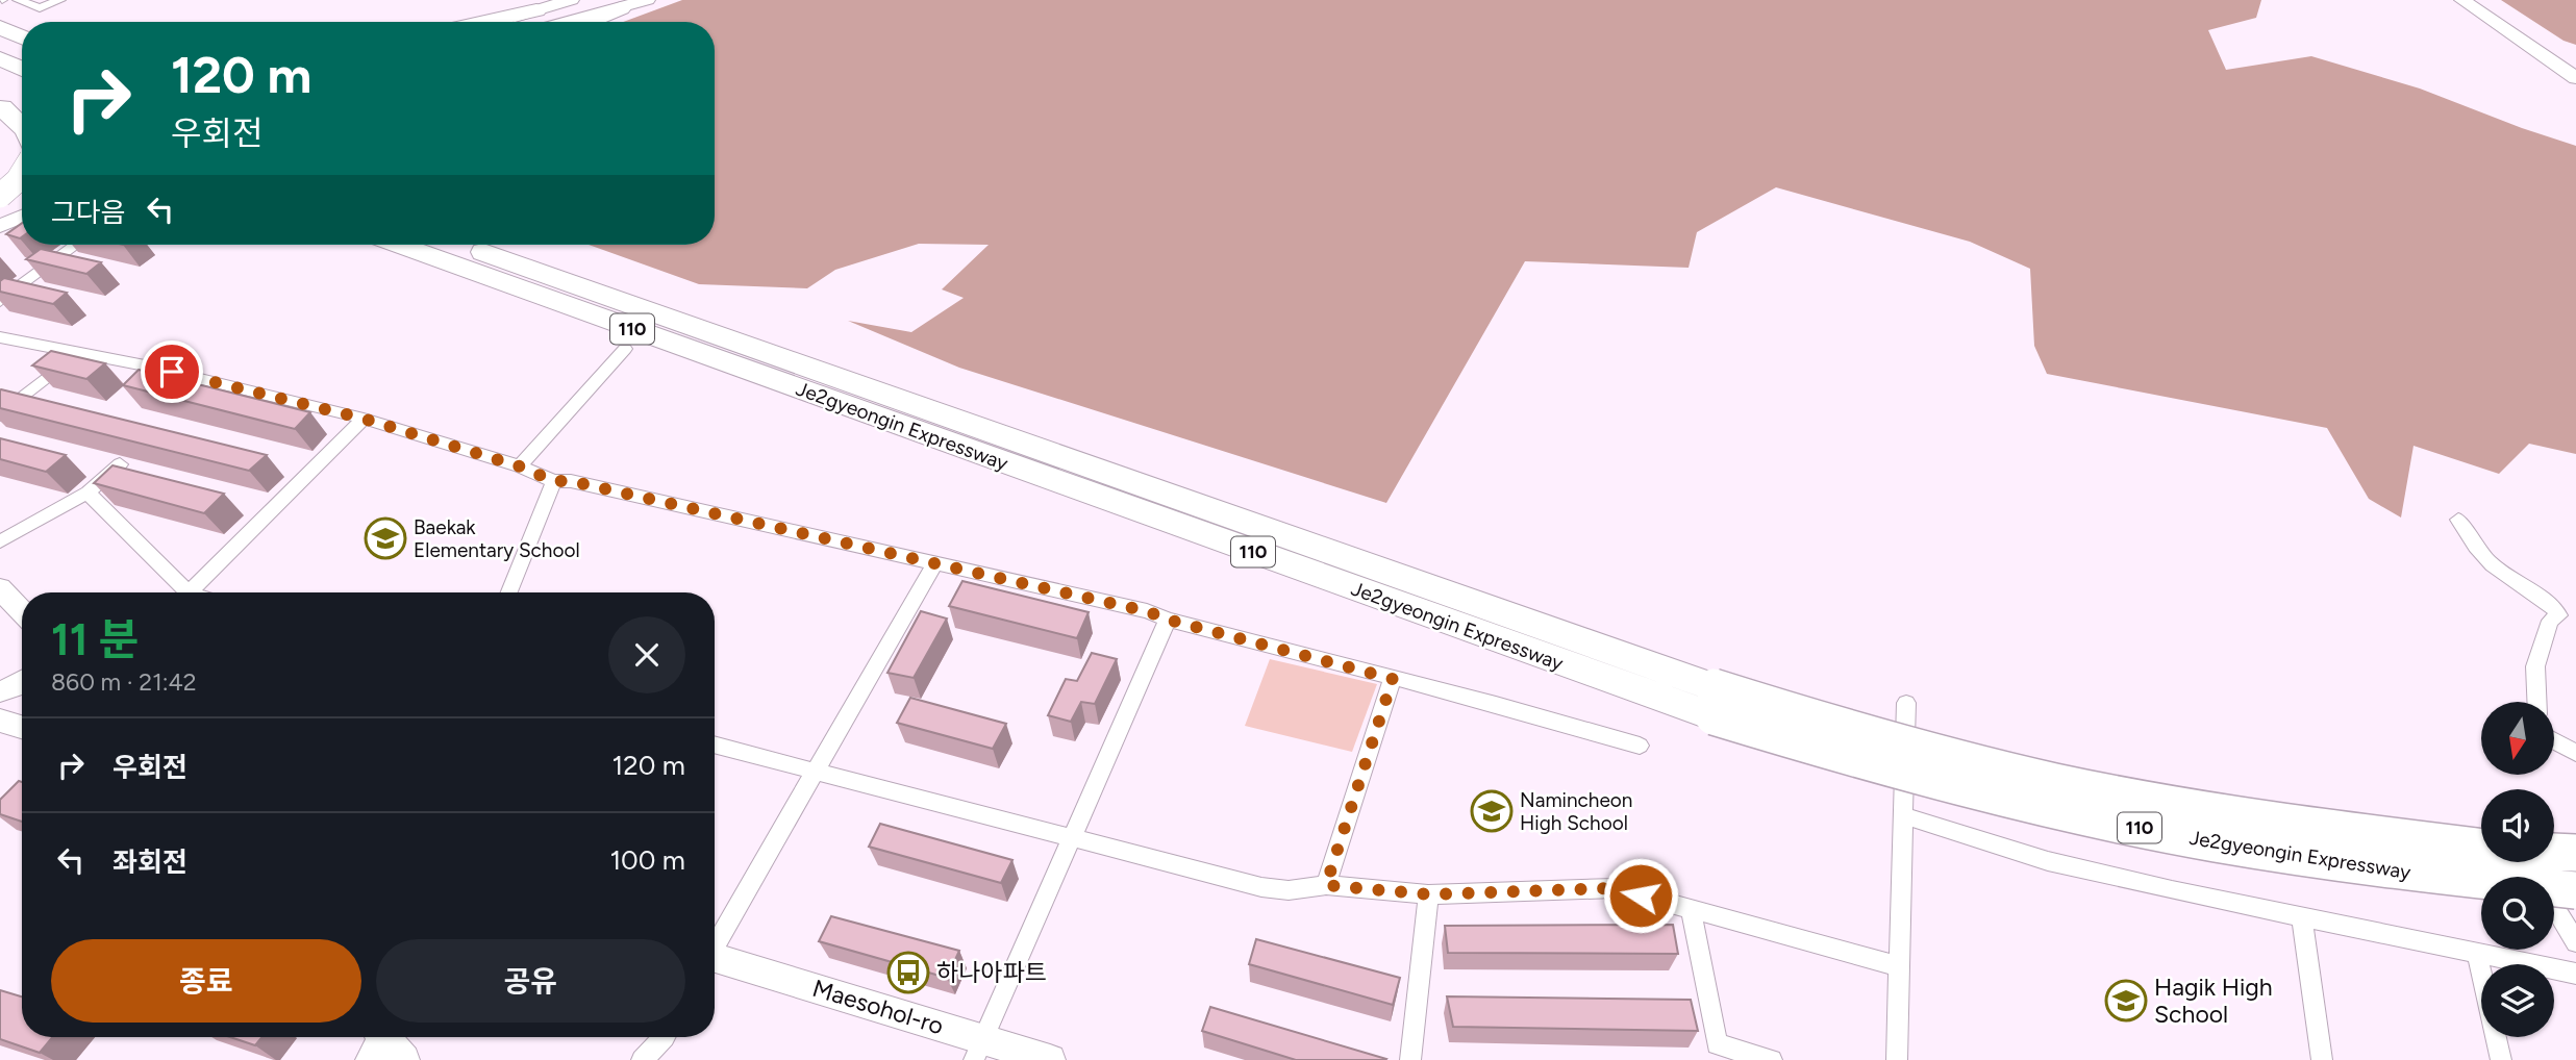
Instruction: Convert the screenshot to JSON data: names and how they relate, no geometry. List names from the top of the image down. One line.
{"streets":{"highway":["110","Je2gyeongin Expressway"],"main road":["Maesohol-ro"]},"places":{"school or university":["Baekak Elementary School","Namincheon High School","Hagik High School"],"bus stop":["하나아파트"]},"north":"bottom","page":{"turn":["120 m","우회전"],"then":"그다음","heading":["11 분","860 m · 21:42"],"list":[{"name":"우회전","value":"120 m"},{"name":"좌회전","value":"100 m"}],"buttons":["종료","공유"]}}
